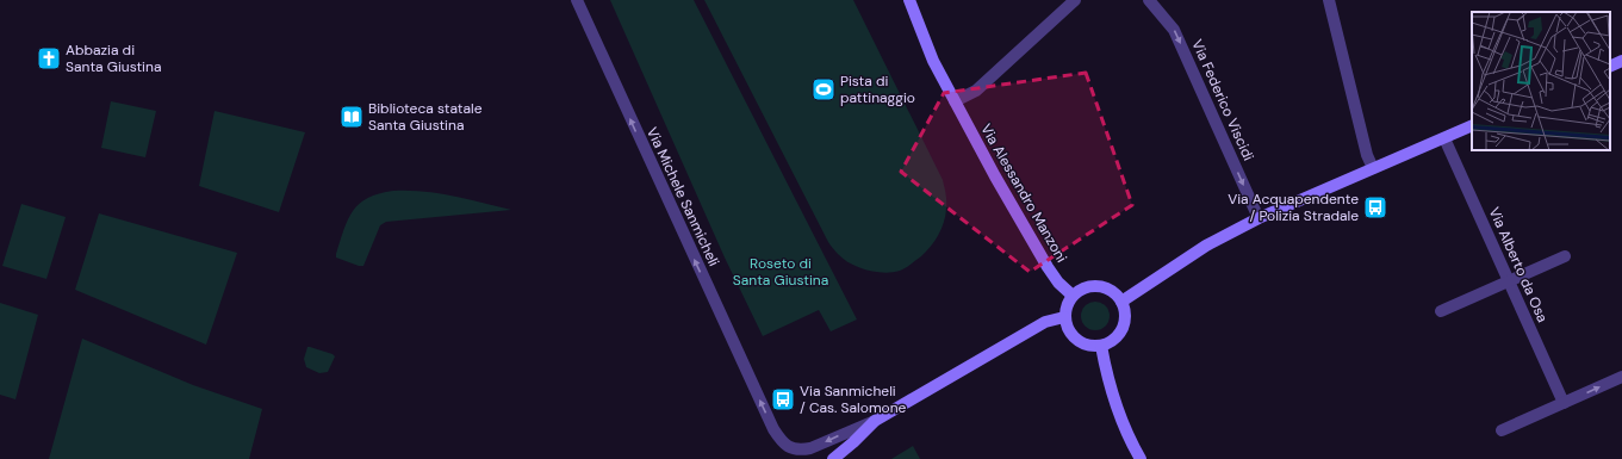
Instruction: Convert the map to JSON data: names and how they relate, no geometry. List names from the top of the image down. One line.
{"streets":{"main road":["Via Alessandro Manzoni"],"street":["Via Federico Viscidi","Via Michele Sanmicheli","Via Alberto da Osa"]},"one_way":["Via Federico Viscidi","Via Michele Sanmicheli"],"parks":["Roseto di Santa Giustina"],"places":{"church":["Abbazia di Santa Giustina"],"sports":["Pista di pattinaggio"],"library":["Biblioteca statale Santa Giustina"],"bus stop":["Via Acquapendente / Polizia Stradale","Via Sanmicheli / Cas. Salomone"]}}
